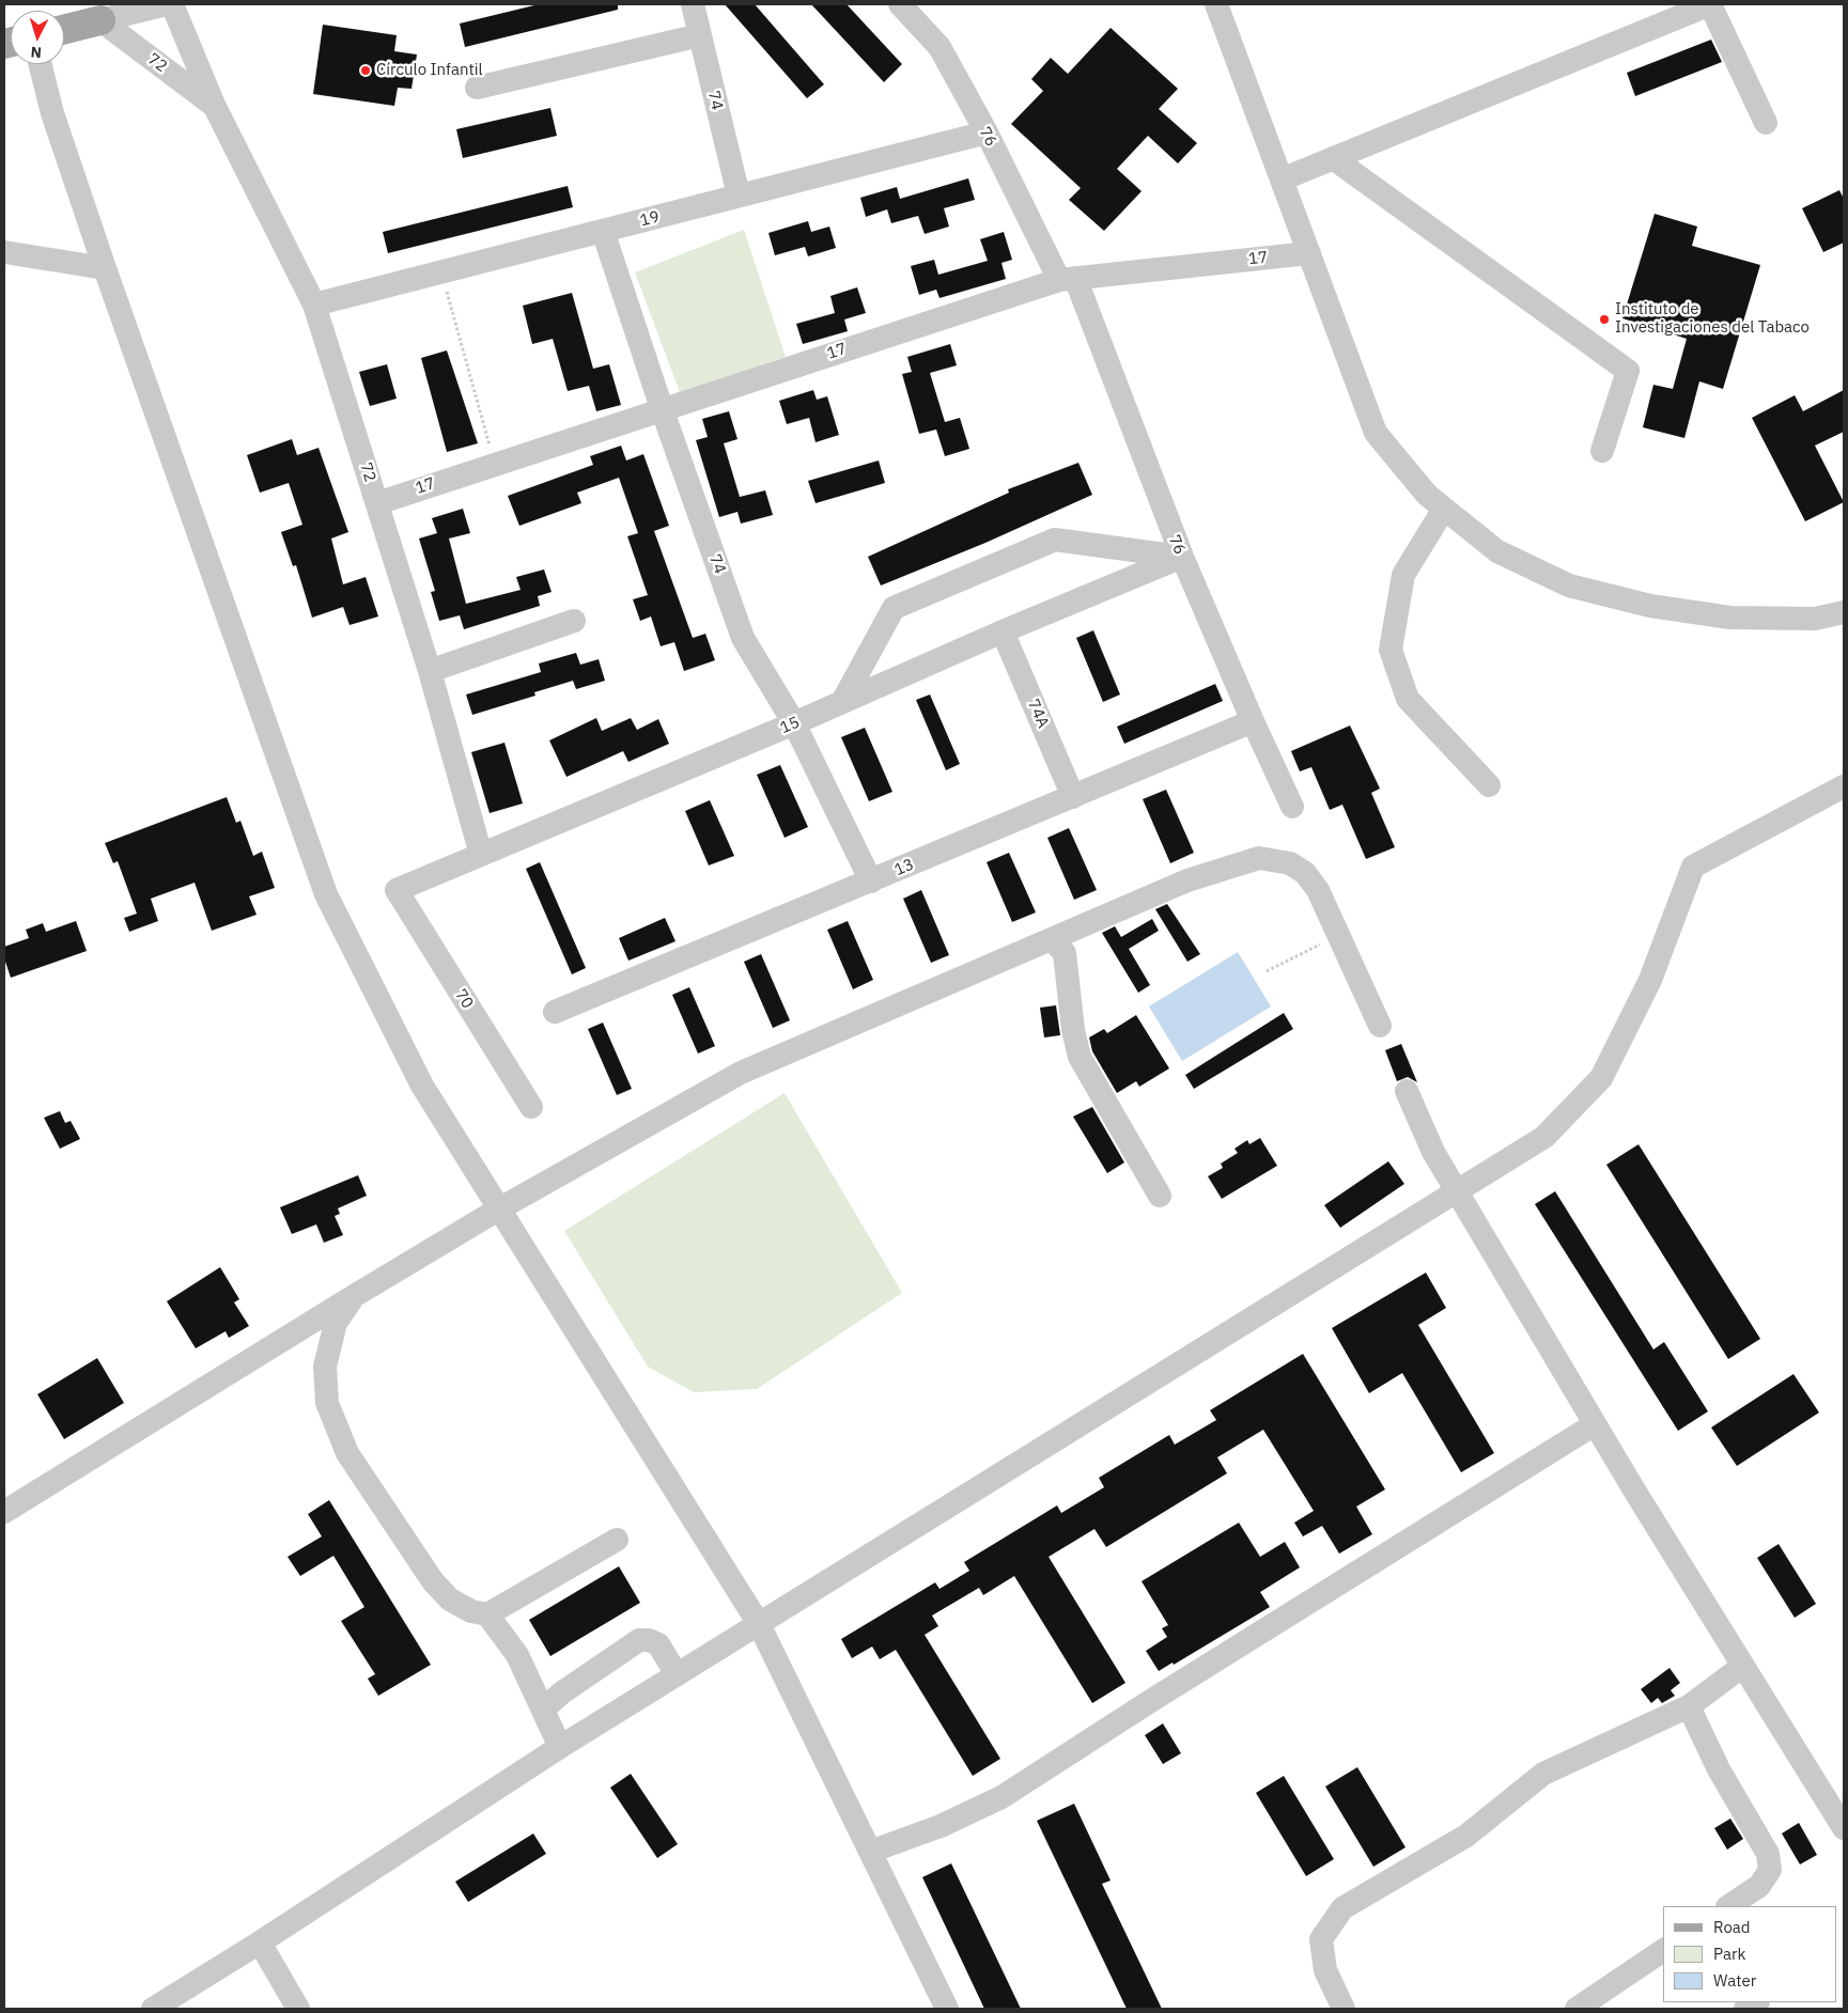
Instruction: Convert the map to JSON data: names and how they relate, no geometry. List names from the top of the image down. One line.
{"streets":{"street":["72","74","76","19","17","74A","15","13","70"]},"crossings":[["72","19"],["72","17"],["72","15"],["74","19"],["74","17"],["74","15"],["74","13"],["76","19"],["76","17"],["76","15"],["76","13"],["74A","15"],["74A","13"],["15","70"]],"places":["Círculo Infantil","Instituto de Investigaciones del Tabaco"],"legend":["Road","Park","Water"],"north":"bottom"}
